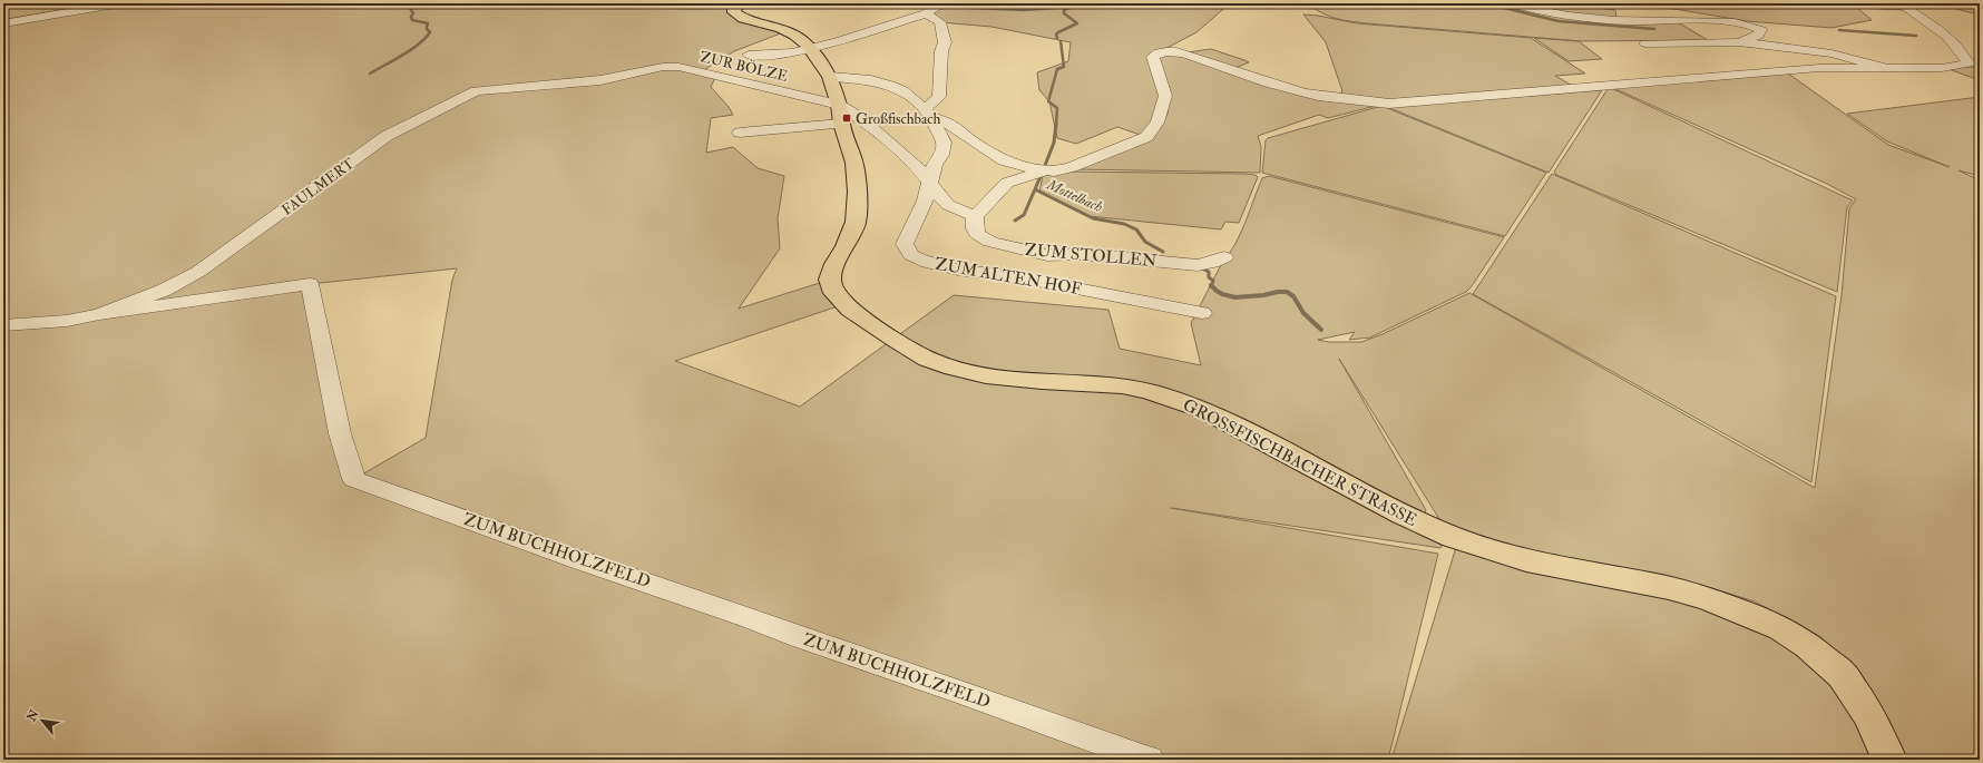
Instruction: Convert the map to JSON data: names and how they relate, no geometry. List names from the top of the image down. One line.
{"streets":{"main road":["GROSSFISCHBACHER STRASSE"],"street":["ZUR BÖLZE","FAULMERT","ZUM STOLLEN","ZUM ALTEN HOF","ZUM BUCHHOLZFELD"]},"crossings":[["ZUR BÖLZE","FAULMERT"],["ZUR BÖLZE","GROSSFISCHBACHER STRASSE"],["FAULMERT","ZUM BUCHHOLZFELD"]],"water":["Mottelbach"],"places":{"transit":["Großfischbach"]},"north":"top left"}
